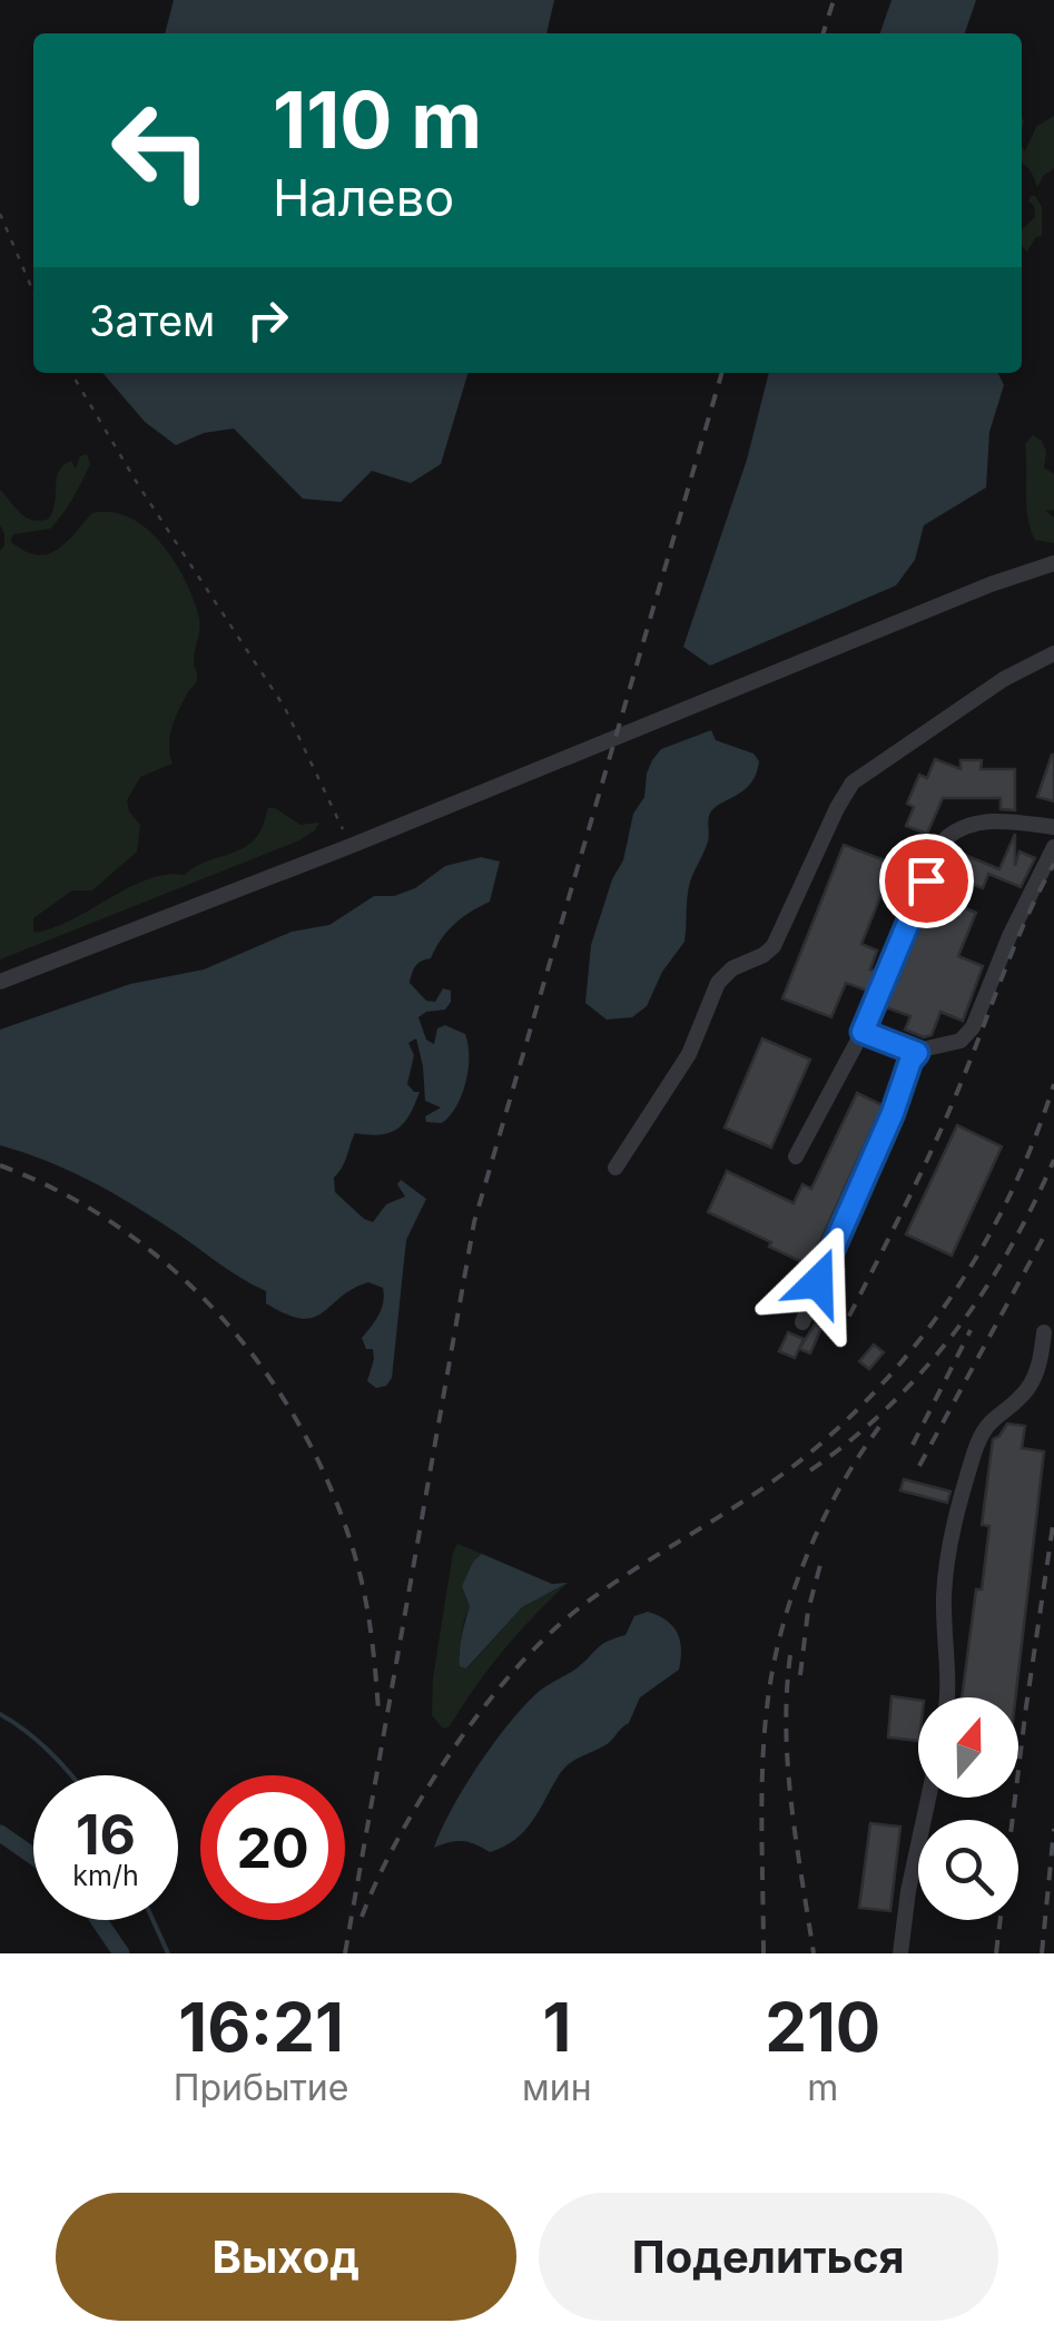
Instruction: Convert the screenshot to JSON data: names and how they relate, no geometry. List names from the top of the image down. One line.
{"north":"top","page":{"turn":["110 m","Налево"],"then":"Затем","speed":"16 km/h","limit":"20","eta":["16:21","Прибытие","1","мин","210","m"],"buttons":["Выход","Поделиться"]}}
